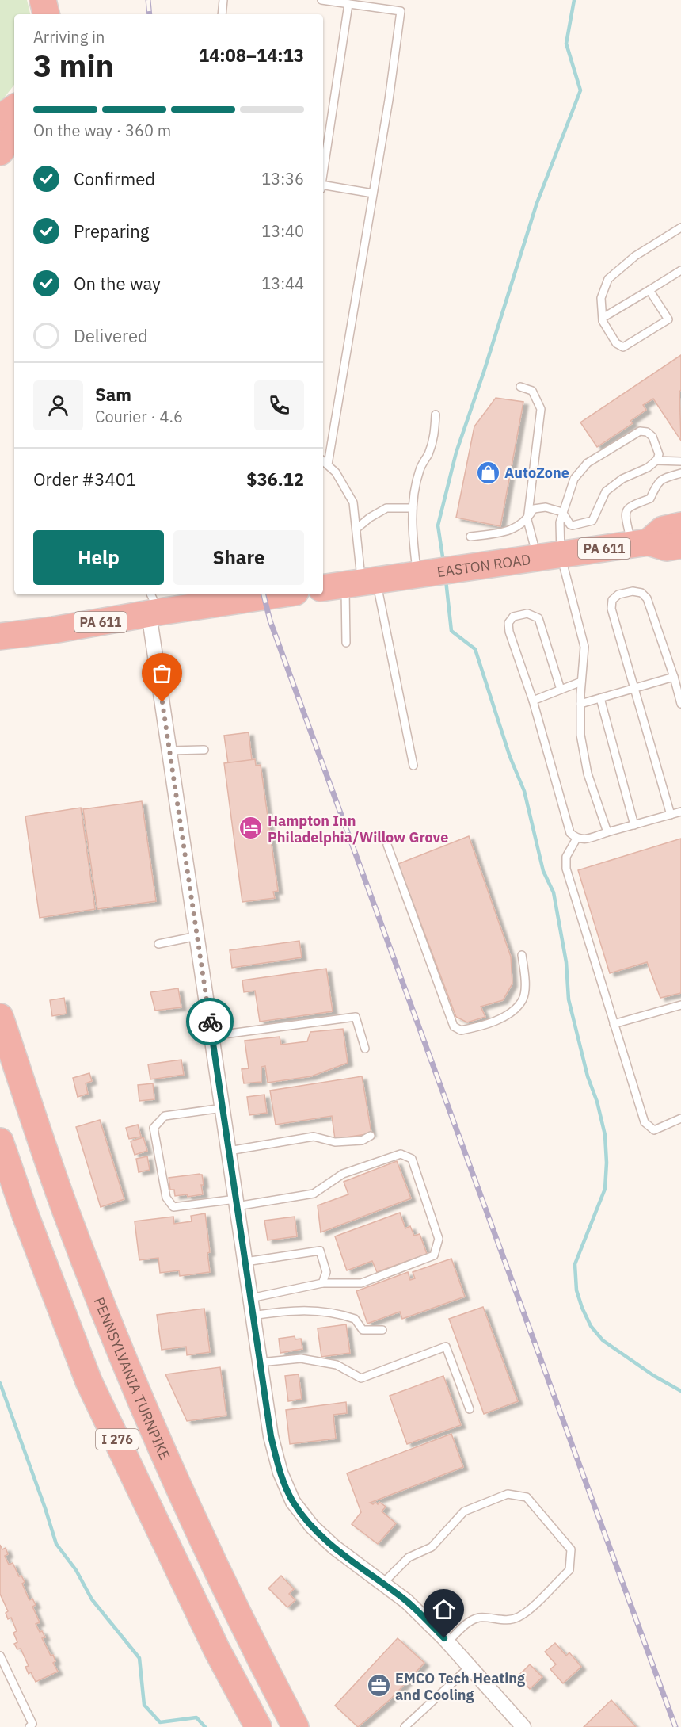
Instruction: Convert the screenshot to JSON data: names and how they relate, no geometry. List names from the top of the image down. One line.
{"streets":{"highway":["PA 611","EASTON ROAD","PENNSYLVANIA TURNPIKE","I 276"]},"places":{"shop":["AutoZone"],"hotel":["Hampton Inn Philadelphia/Willow Grove"],"office":["EMCO Tech Heating and Cooling"]},"page":{"heading":["3 min","Arriving in","14:08–14:13"],"panel":["Sam","Courier · 4.6","Order #3401","$36.12"],"bar":"On the way · 360 m","list":[["Confirmed","13:36"],["Preparing","13:40"],["On the way","13:44"],"Delivered"],"buttons":["Help","Share"]}}
